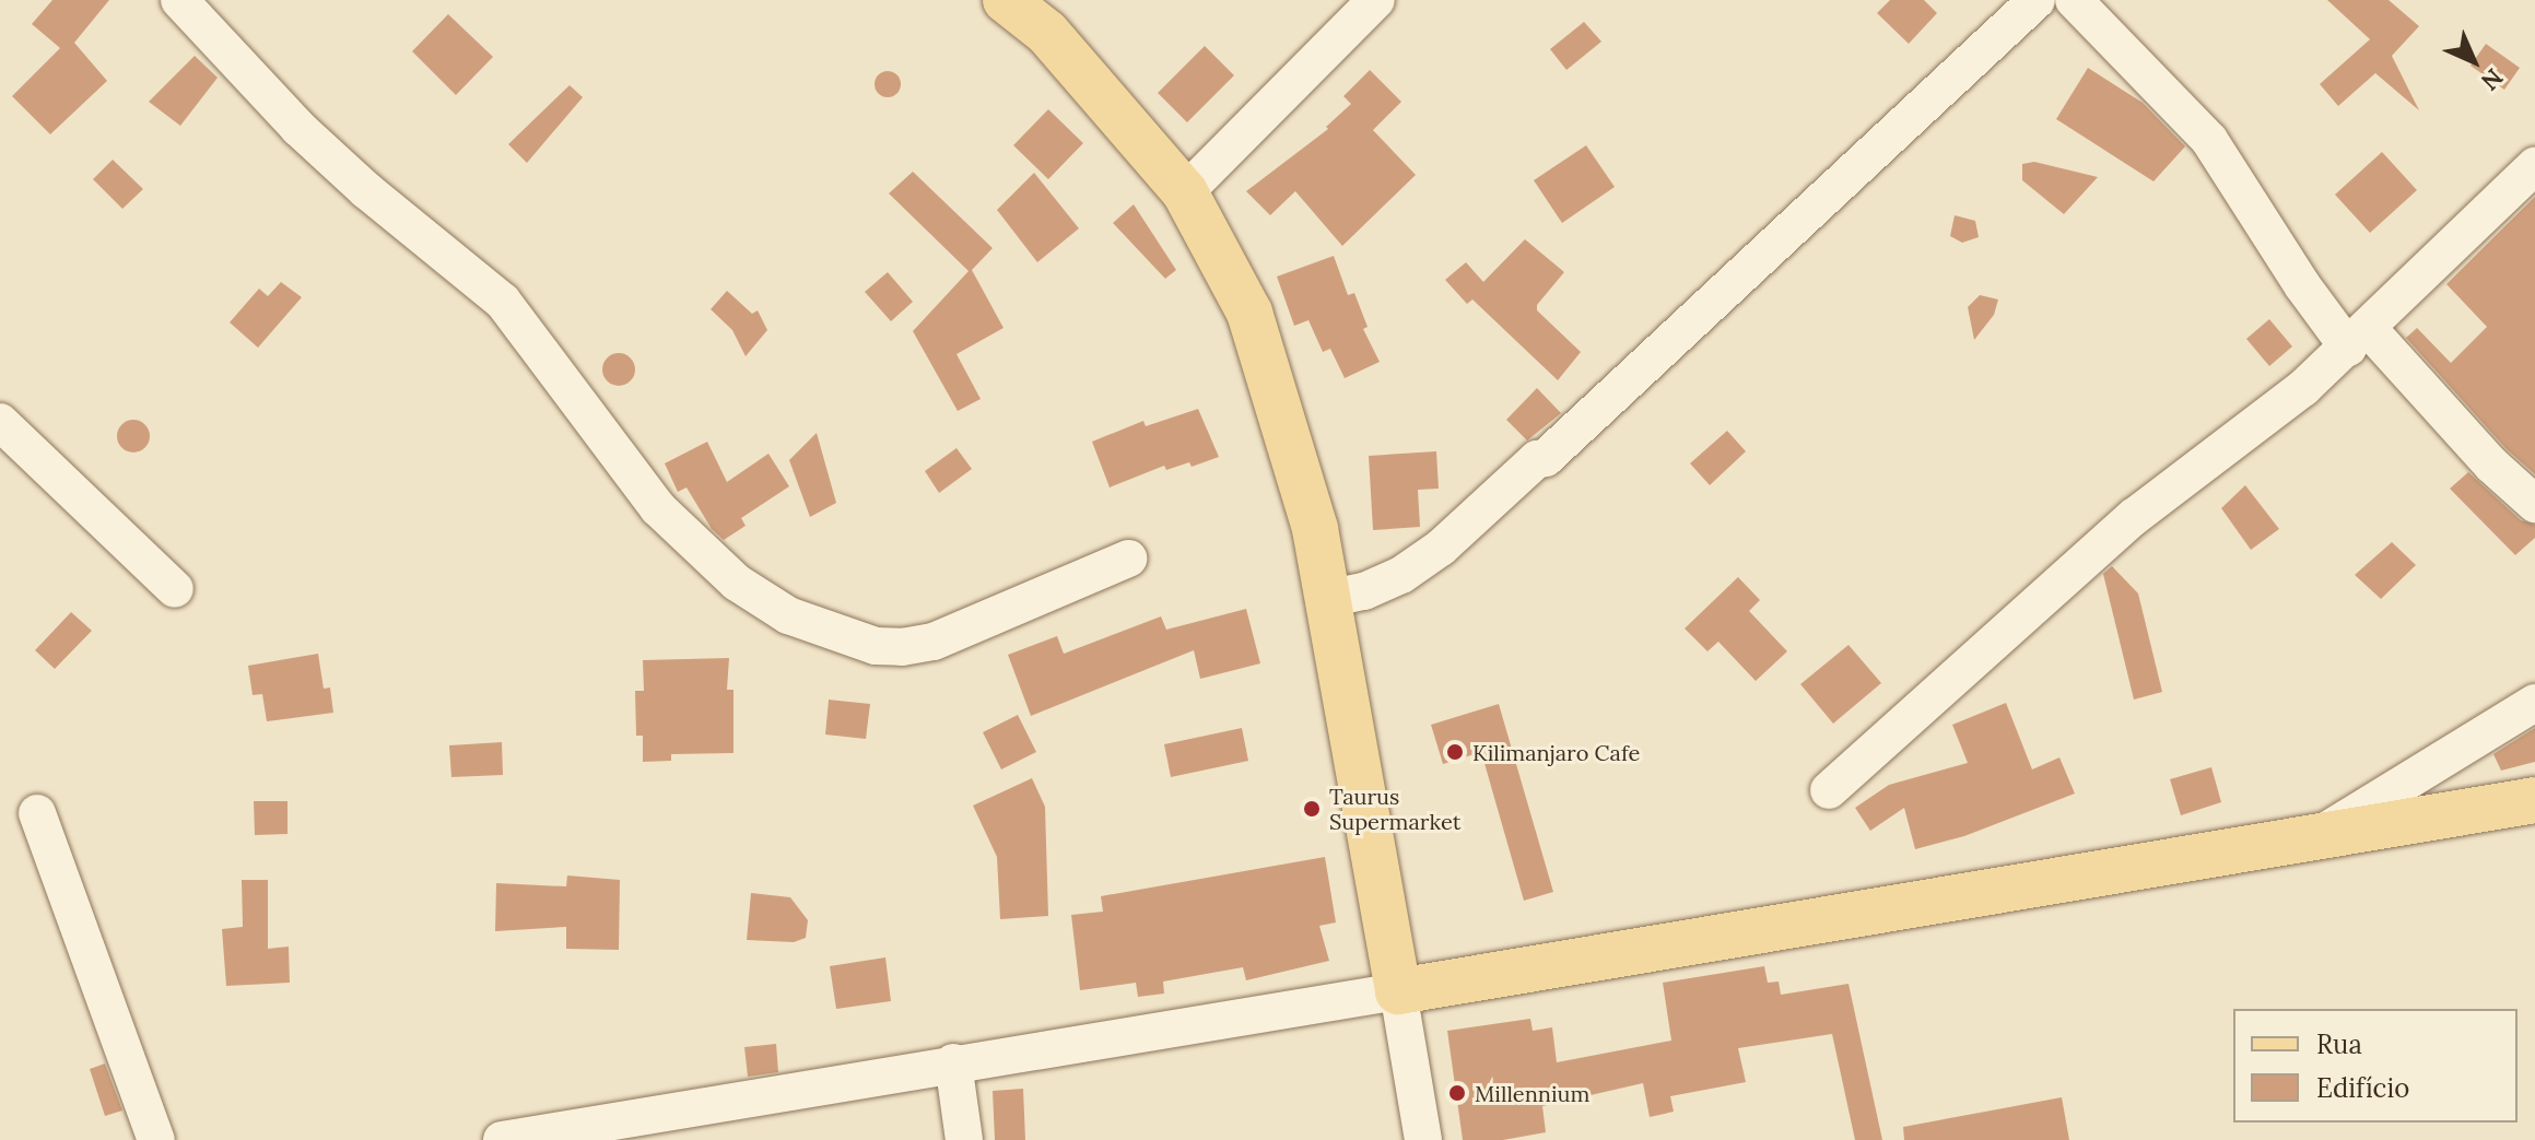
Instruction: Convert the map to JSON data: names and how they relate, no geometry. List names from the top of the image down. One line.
{"places":["Kilimanjaro Cafe","Taurus Supermarket","Millennium"],"legend":["Rua","Edifício"],"north":"bottom right"}
